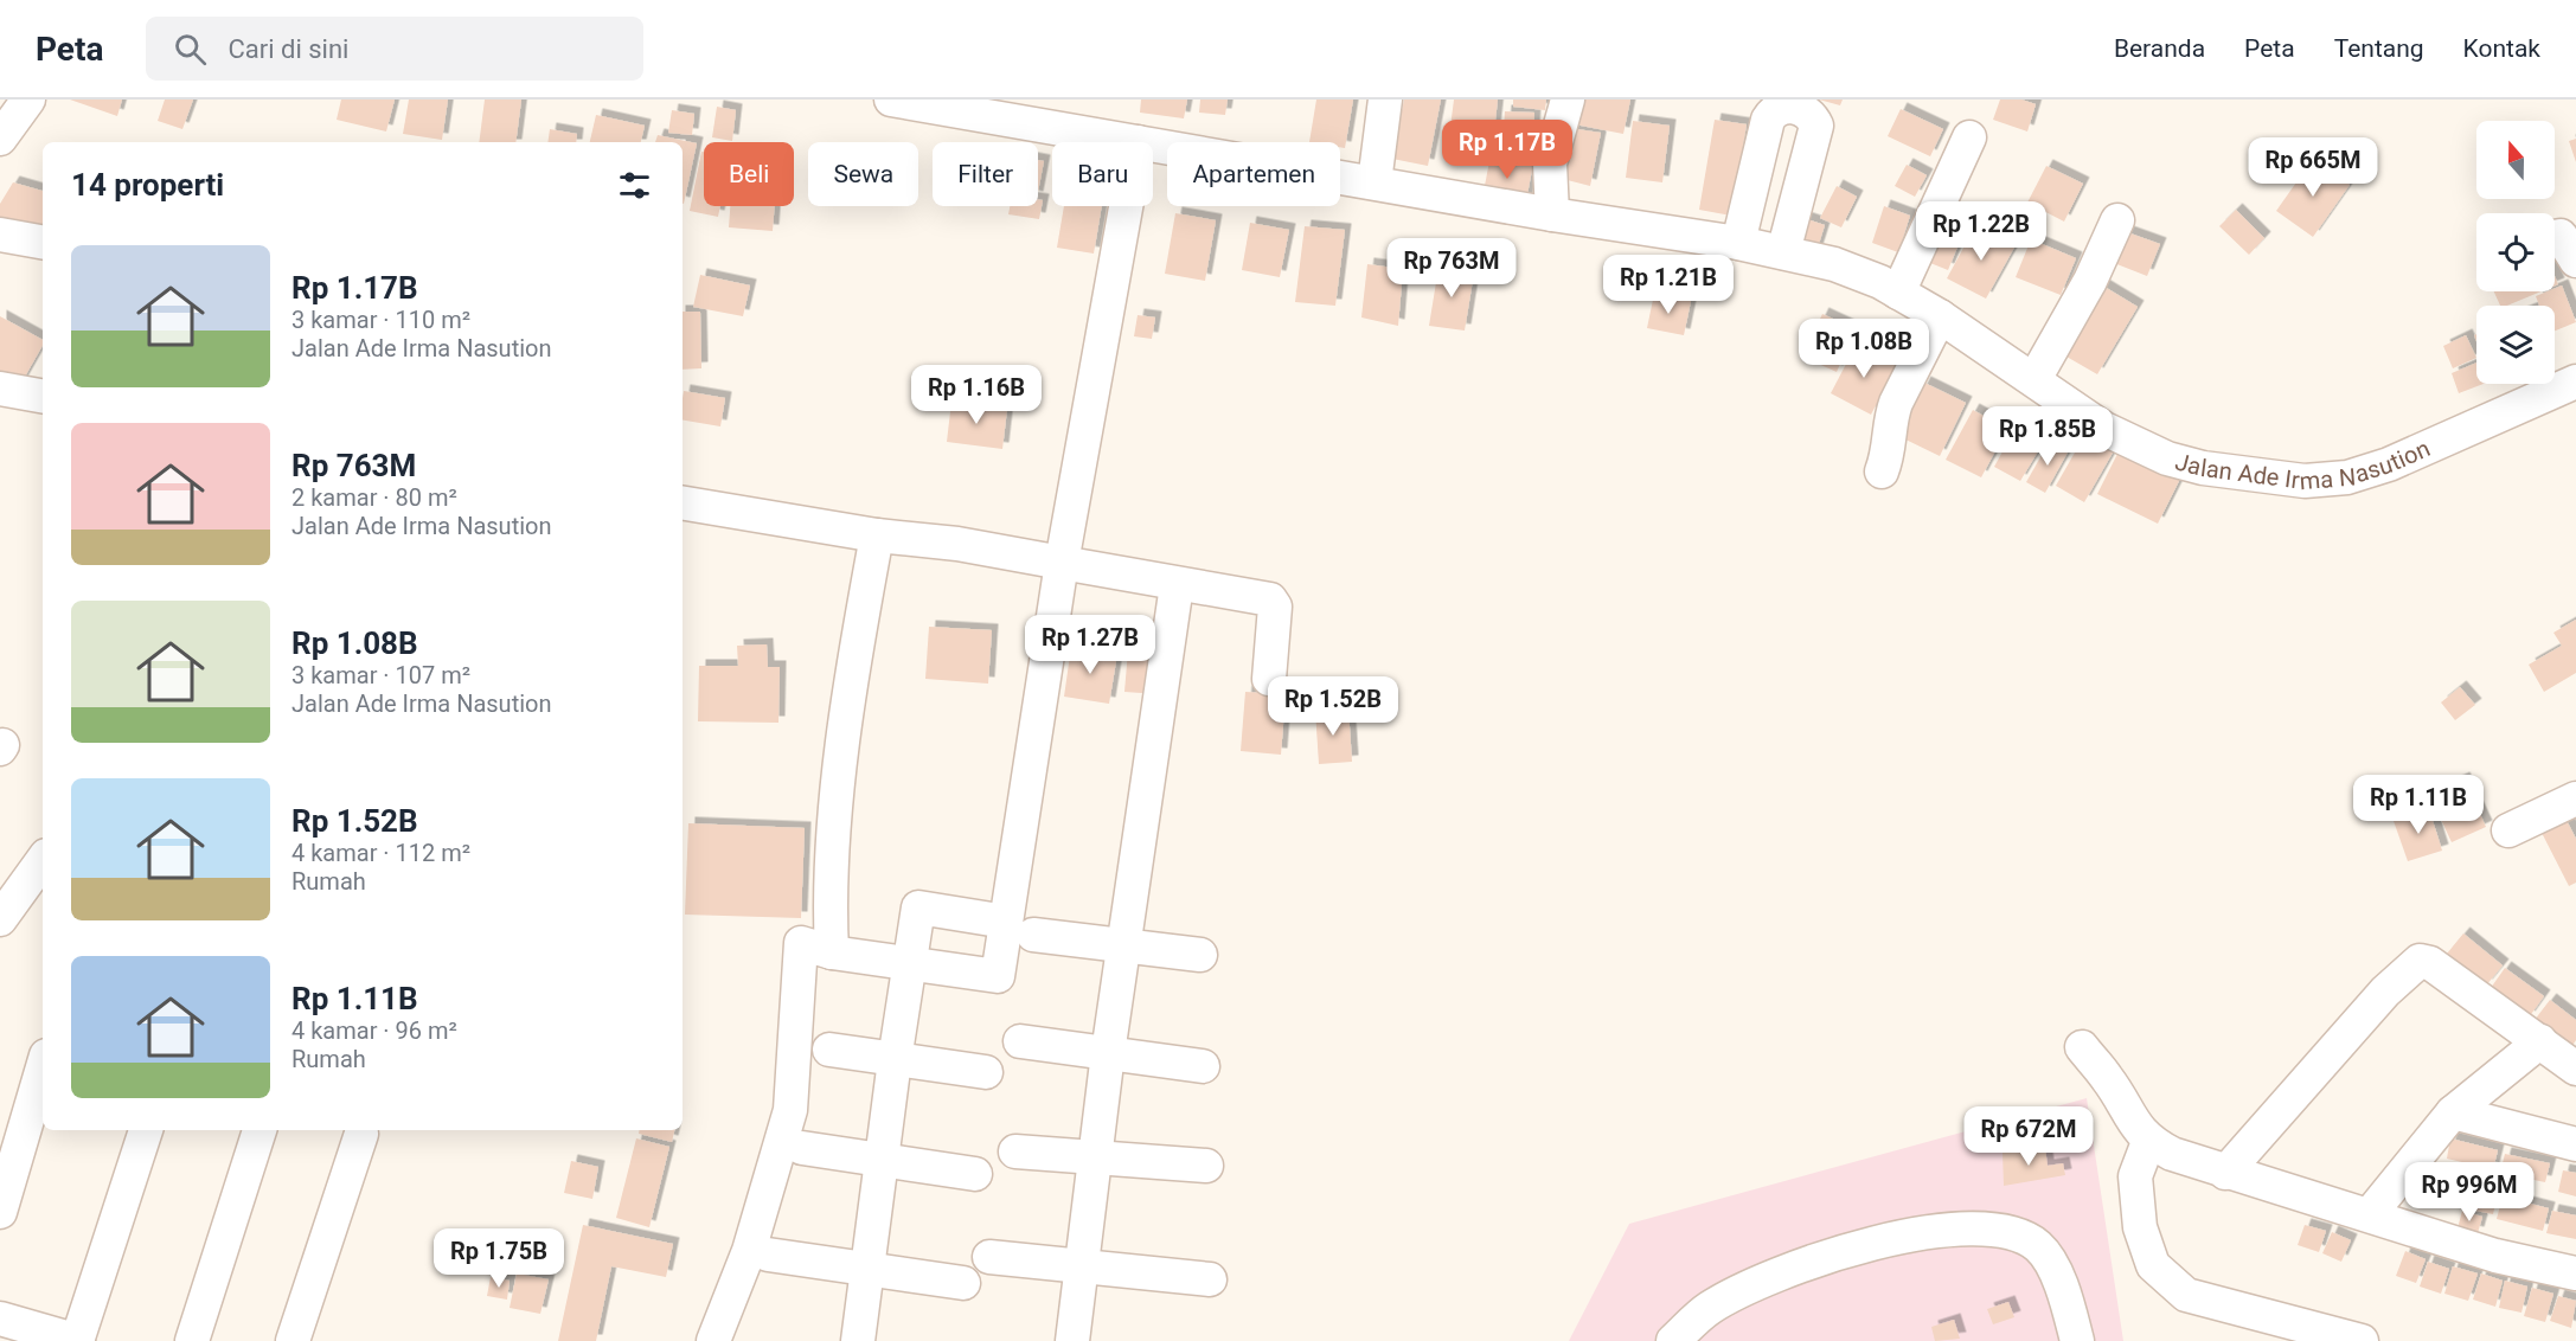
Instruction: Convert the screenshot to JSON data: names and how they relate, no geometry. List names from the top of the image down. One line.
{"streets":{"street":["Jalan Ade Irma Nasution"]},"north":"top","page":{"header":"Peta","search":"Cari di sini","nav":["Beranda","Peta","Tentang","Kontak"],"price":["Rp 1.17B","Rp 665M","Rp 1.22B","Rp 763M","Rp 1.21B","Rp 1.08B","Rp 1.16B","Rp 1.85B","Rp 1.27B","Rp 1.52B","Rp 1.11B","Rp 672M","Rp 996M","Rp 1.75B"],"chip":["Beli","Sewa","Filter","Baru","Apartemen"],"heading":"14 properti","list":[{"name":"Rp 1.17B","note":"3 kamar · 110 m² · Jalan Ade Irma Nasution"},{"name":"Rp 763M","note":"2 kamar · 80 m² · Jalan Ade Irma Nasution"},{"name":"Rp 1.08B","note":"3 kamar · 107 m² · Jalan Ade Irma Nasution"},{"name":"Rp 1.52B","note":"4 kamar · 112 m² · Rumah"},{"name":"Rp 1.11B","note":"4 kamar · 96 m² · Rumah"}]}}
